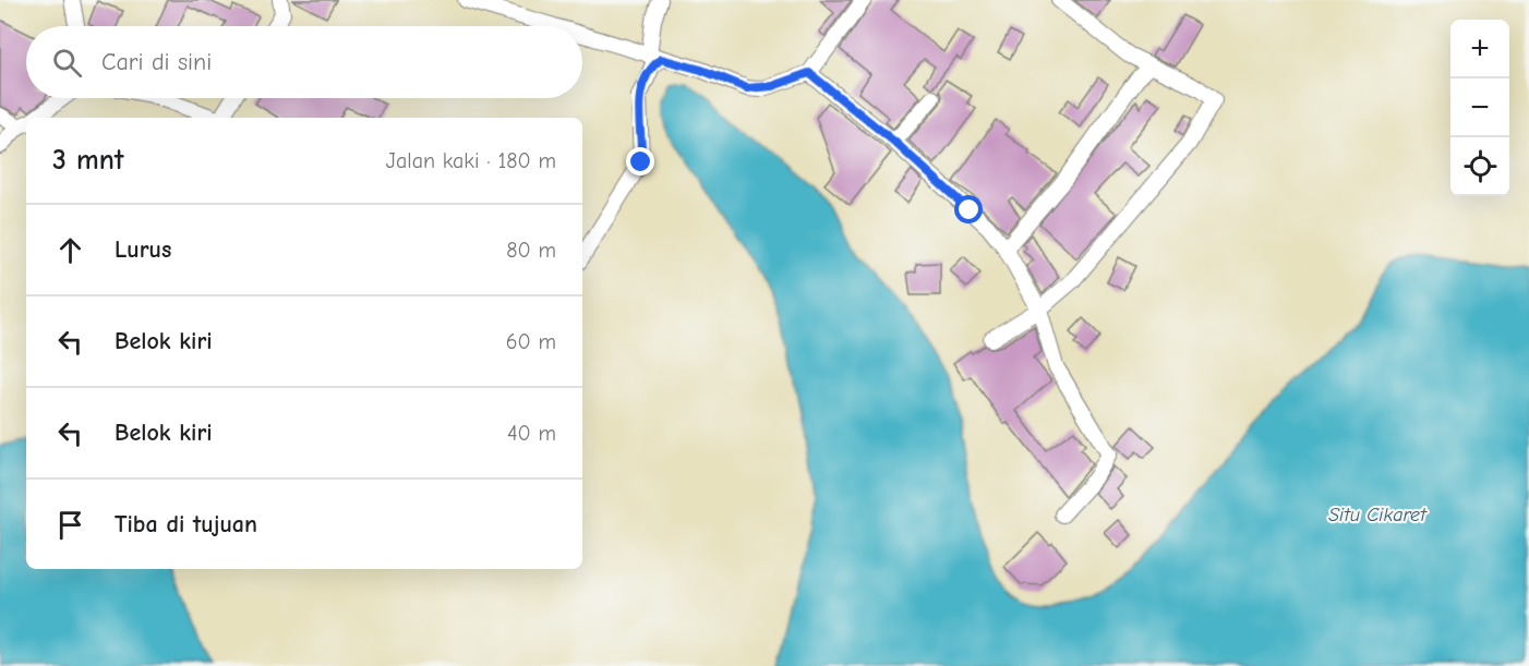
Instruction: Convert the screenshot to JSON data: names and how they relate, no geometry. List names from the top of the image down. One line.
{"water":["Situ Cikaret"],"page":{"map_buttons":["+","−"],"search":"Cari di sini","heading":["3 mnt","Jalan kaki · 180 m"],"list":[["Lurus","80 m"],["Belok kiri","60 m"],["Belok kiri","40 m"],"Tiba di tujuan"]}}
